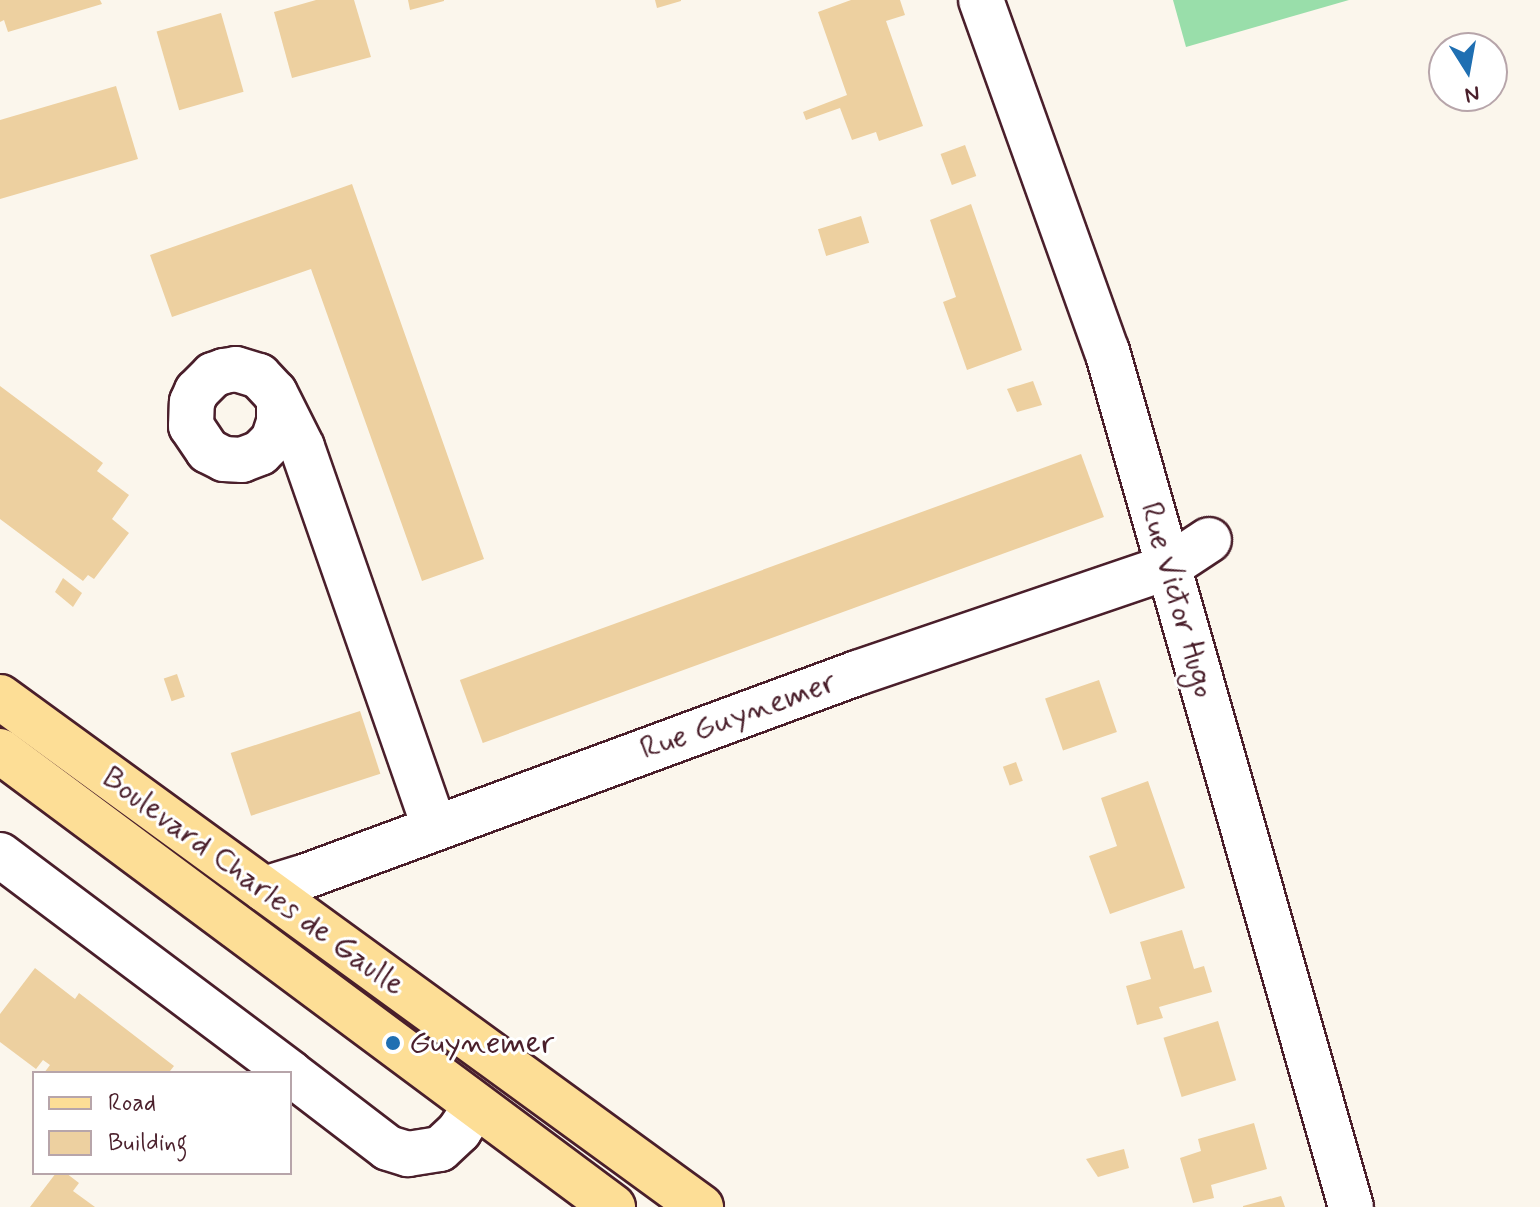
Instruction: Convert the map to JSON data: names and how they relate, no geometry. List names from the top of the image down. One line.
{"streets":{"main road":["Boulevard Charles de Gaulle"],"street":["Rue Victor Hugo","Rue Guynemer"]},"crossings":[["Rue Victor Hugo","Rue Guynemer"],["Rue Guynemer","Boulevard Charles de Gaulle"]],"places":["Guynemer"],"legend":["Road","Building"],"north":"bottom"}
